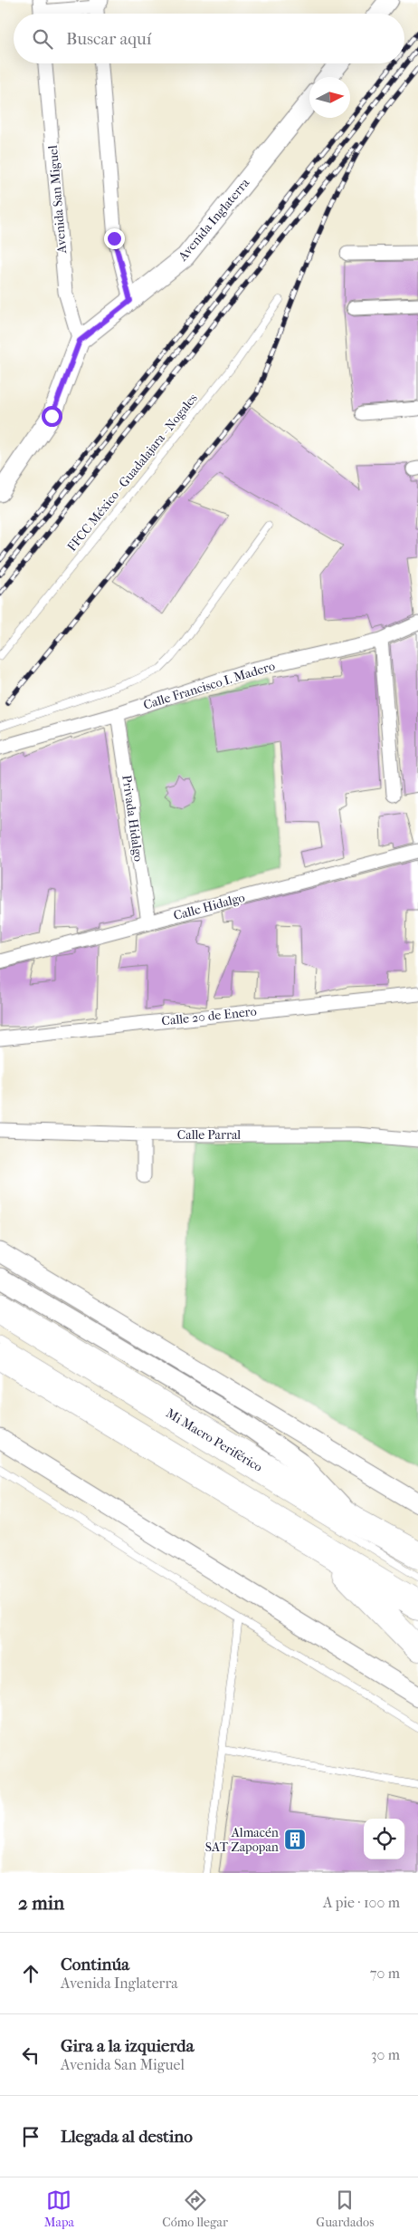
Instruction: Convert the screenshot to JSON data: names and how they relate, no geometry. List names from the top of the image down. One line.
{"streets":{"main road":["Avenida Inglaterra"],"street":["Avenida San Miguel","Calle Francisco I. Madero","Privada Hidalgo","Calle Hidalgo","Calle 20 de Enero","Calle Parral"],"lane":["FFCC México - Guadalajara - Nogales","Mi Macro Periférico"]},"crossings":[["Avenida San Miguel","Avenida Inglaterra"],["Calle Francisco I. Madero","Privada Hidalgo"],["Privada Hidalgo","Calle Hidalgo"]],"places":{"building":["Almacén SAT Zapopan"]},"north":"right","page":{"search":"Buscar aquí","heading":["2 min","A pie · 100 m"],"list":[["Continúa","Avenida Inglaterra","70 m"],["Gira a la izquierda","Avenida San Miguel","30 m"],"Llegada al destino"],"nav":["Mapa","Cómo llegar","Guardados"]}}
